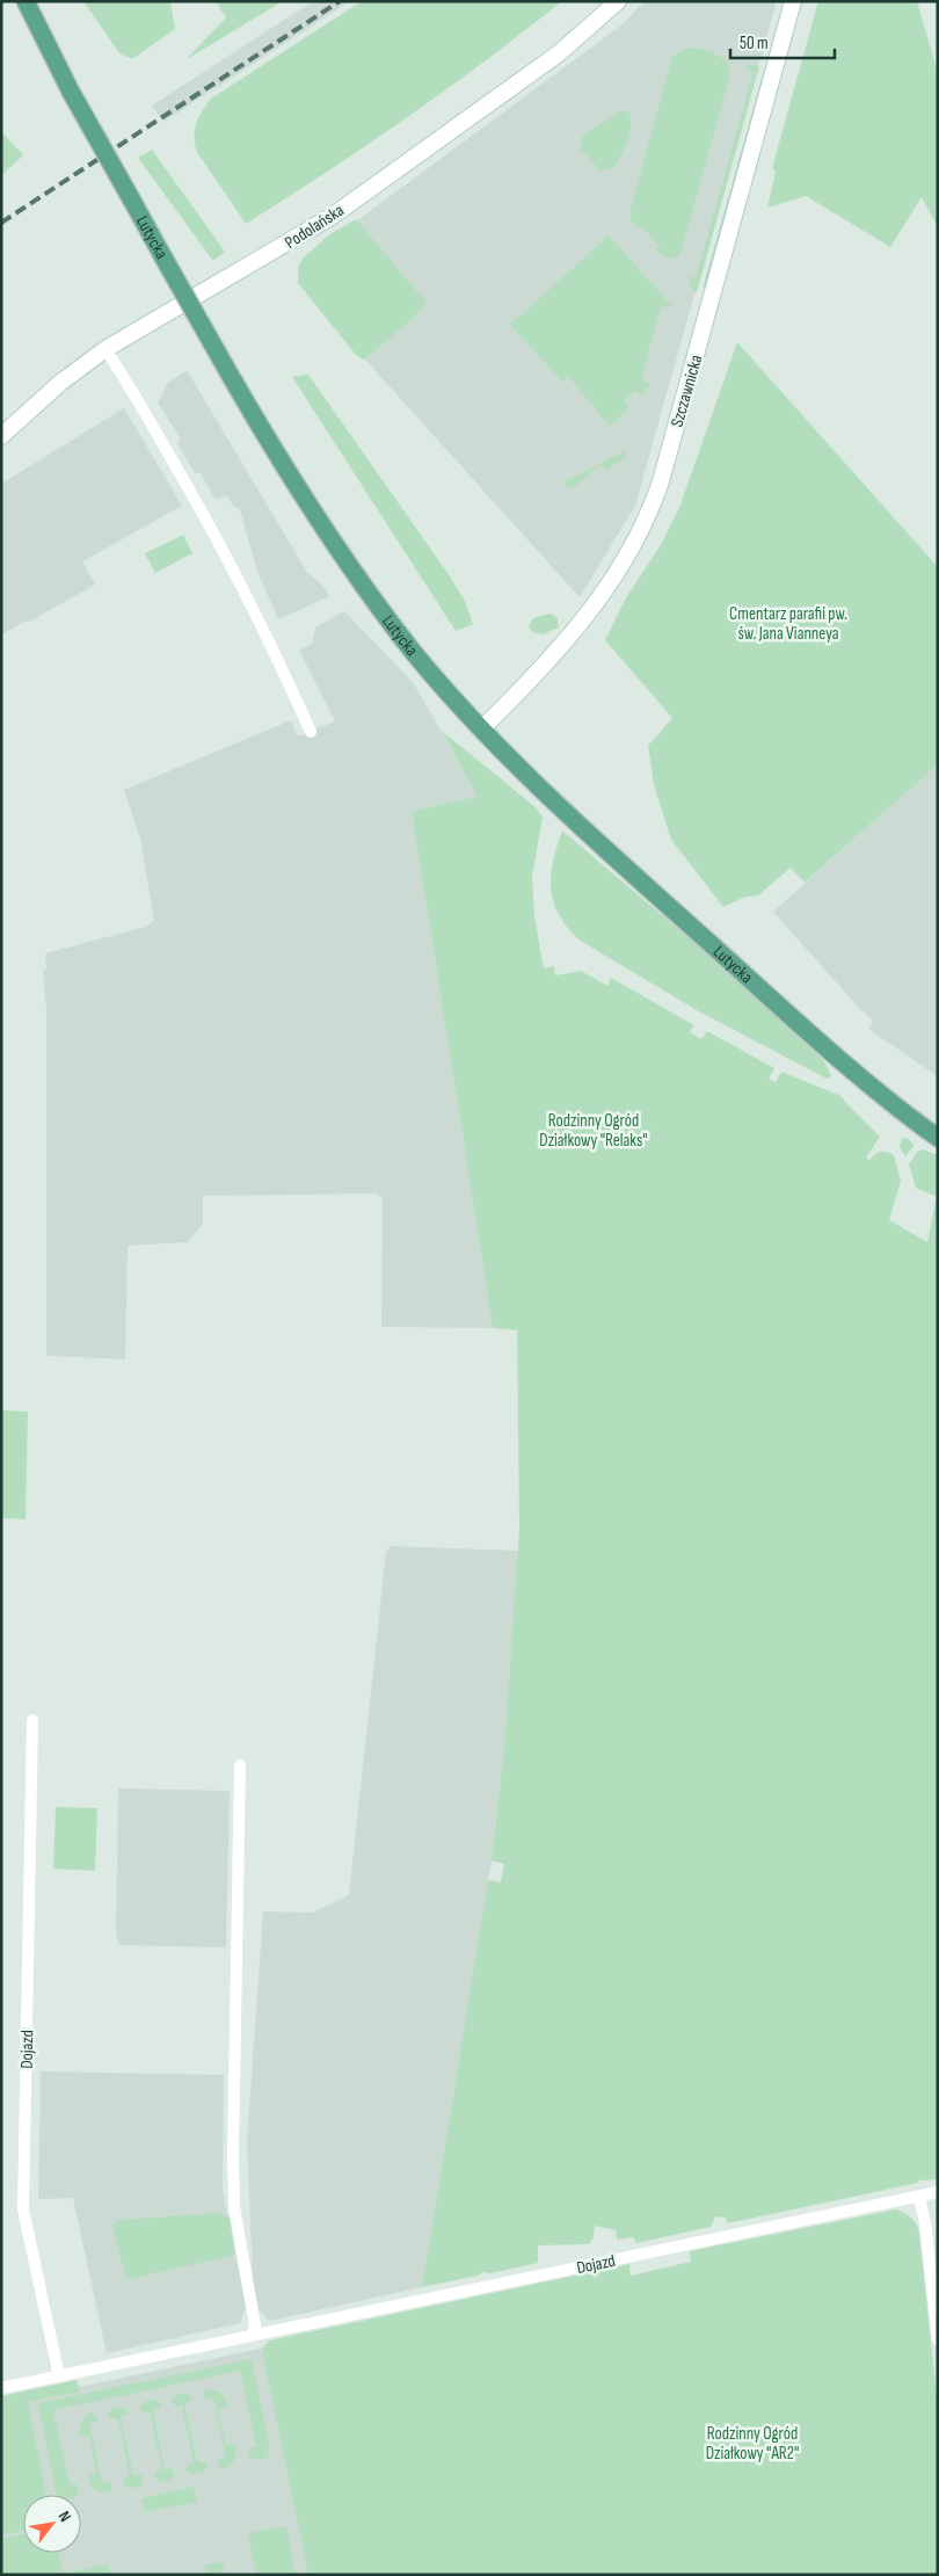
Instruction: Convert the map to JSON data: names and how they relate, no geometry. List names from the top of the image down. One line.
{"streets":{"main road":["Lutycka"],"street":["Podolańska","Szczawnicka","Dojazd"]},"crossings":[["Lutycka","Szczawnicka"]],"parks":["Cmentarz parafii pw. św. Jana Vianneya","Rodzinny Ogród Działkowy \"Relaks\"","Rodzinny Ogród Działkowy \"AR2\""],"scale_bar":"50 m","north":"top right"}
